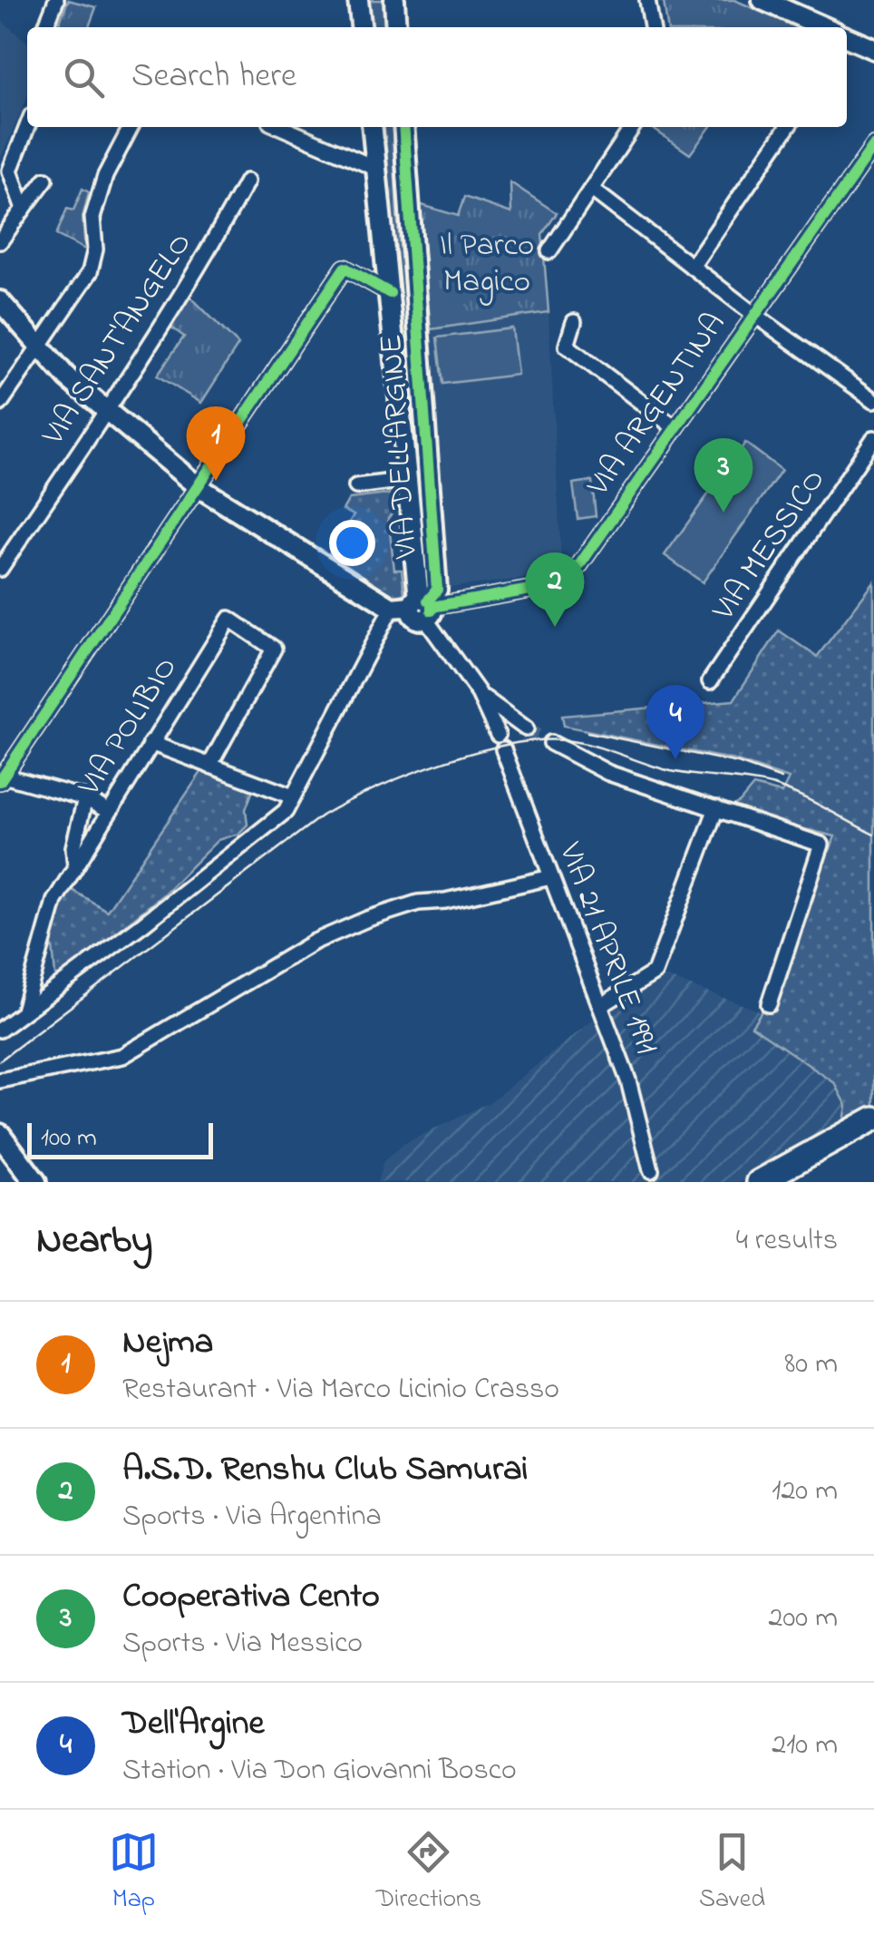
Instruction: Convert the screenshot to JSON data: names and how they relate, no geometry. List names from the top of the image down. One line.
{"streets":{"street":["VIA SANT'ANGELO","VIA ARGENTINA","VIA DELL'ARGINE","VIA MESSICO","VIA POLIBIO","VIA 21 APRILE 1991"]},"crossings":[["VIA ARGENTINA","VIA DELL'ARGINE"]],"parks":["Il Parco Magico"],"scale_bar":"100 m","page":{"search":"Search here","pins":["1","3","2","4"],"scale":"100 m","heading":["Nearby","4 results"],"list":[{"mark":"1","name":"Nejma","note":"Restaurant · Via Marco Licinio Crasso","value":"80 m"},{"mark":"2","name":"A.S.D. Renshu Club Samurai","note":"Sports · Via Argentina","value":"120 m"},{"mark":"3","name":"Cooperativa Cento","note":"Sports · Via Messico","value":"200 m"},{"mark":"4","name":"Dell'Argine","note":"Station · Via Don Giovanni Bosco","value":"210 m"}],"nav":["Map","Directions","Saved"]}}
